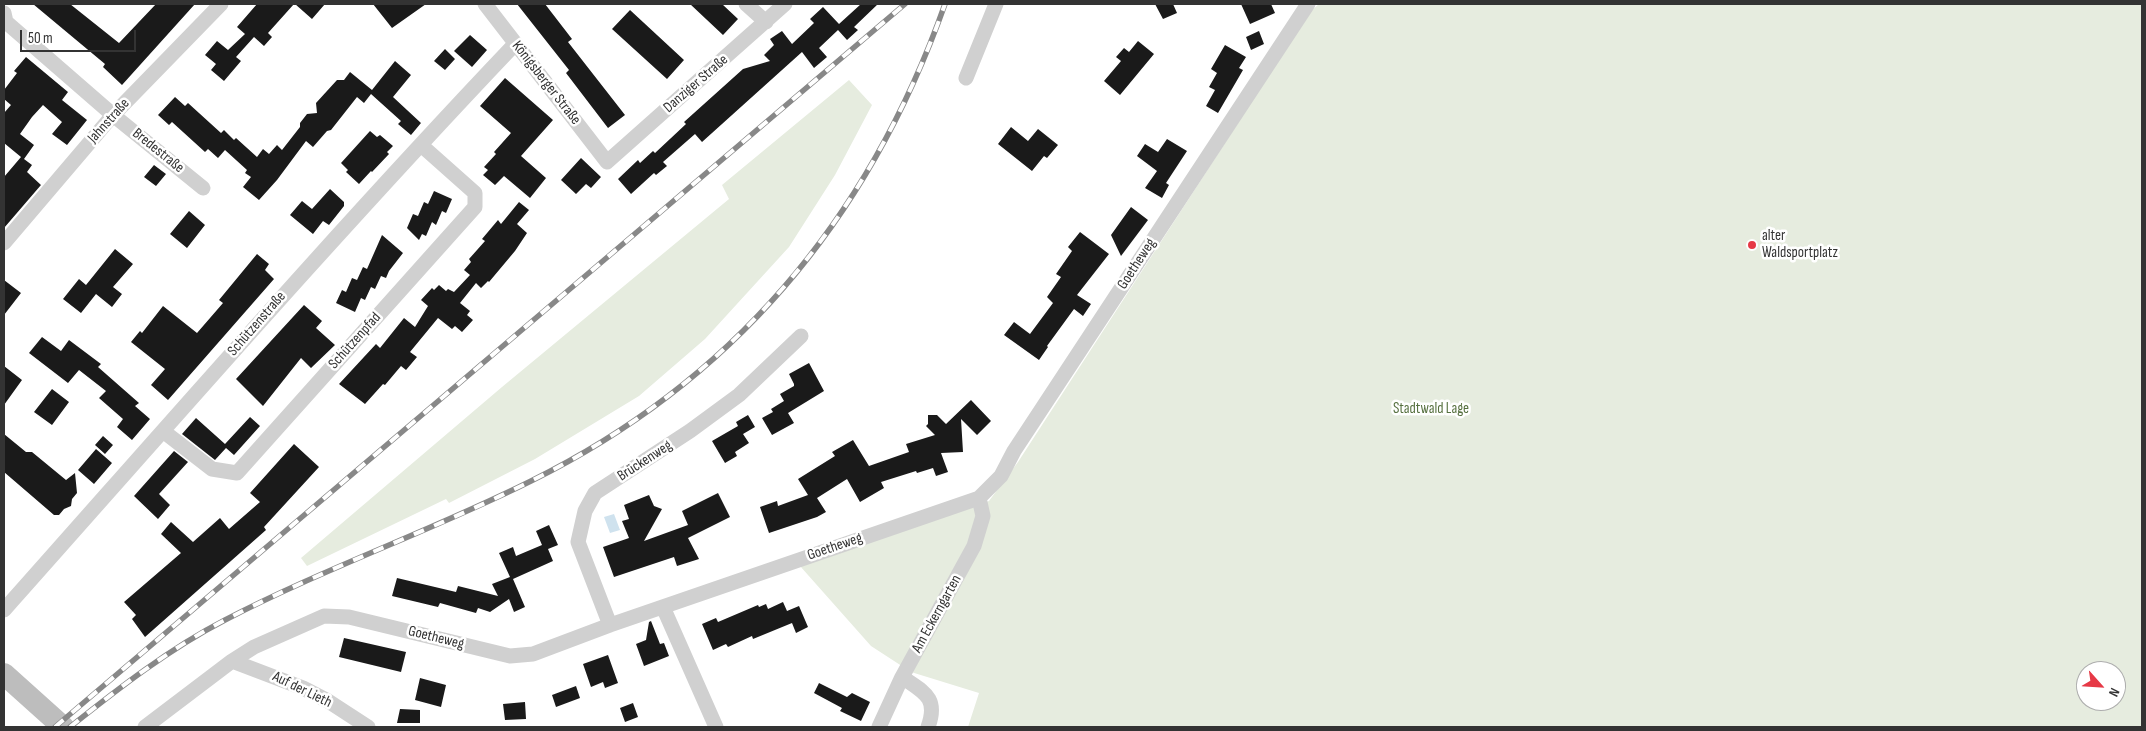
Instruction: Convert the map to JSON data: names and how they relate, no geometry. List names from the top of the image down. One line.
{"streets":{"street":["Königsberger Straße","Danziger Straße","Jahnstraße","Bredestraße","Goetheweg","Schützenstraße","Schützenpfad","Brückenweg","Am Eckerngarten","Auf der Lieth"]},"crossings":[["Königsberger Straße","Danziger Straße"],["Königsberger Straße","Schützenstraße"],["Jahnstraße","Bredestraße"],["Goetheweg","Brückenweg"],["Goetheweg","Am Eckerngarten"],["Goetheweg","Auf der Lieth"],["Schützenstraße","Schützenpfad"]],"parks":["Stadtwald Lage"],"places":["alter Waldsportplatz"],"scale_bar":"50 m","north":"bottom right"}
